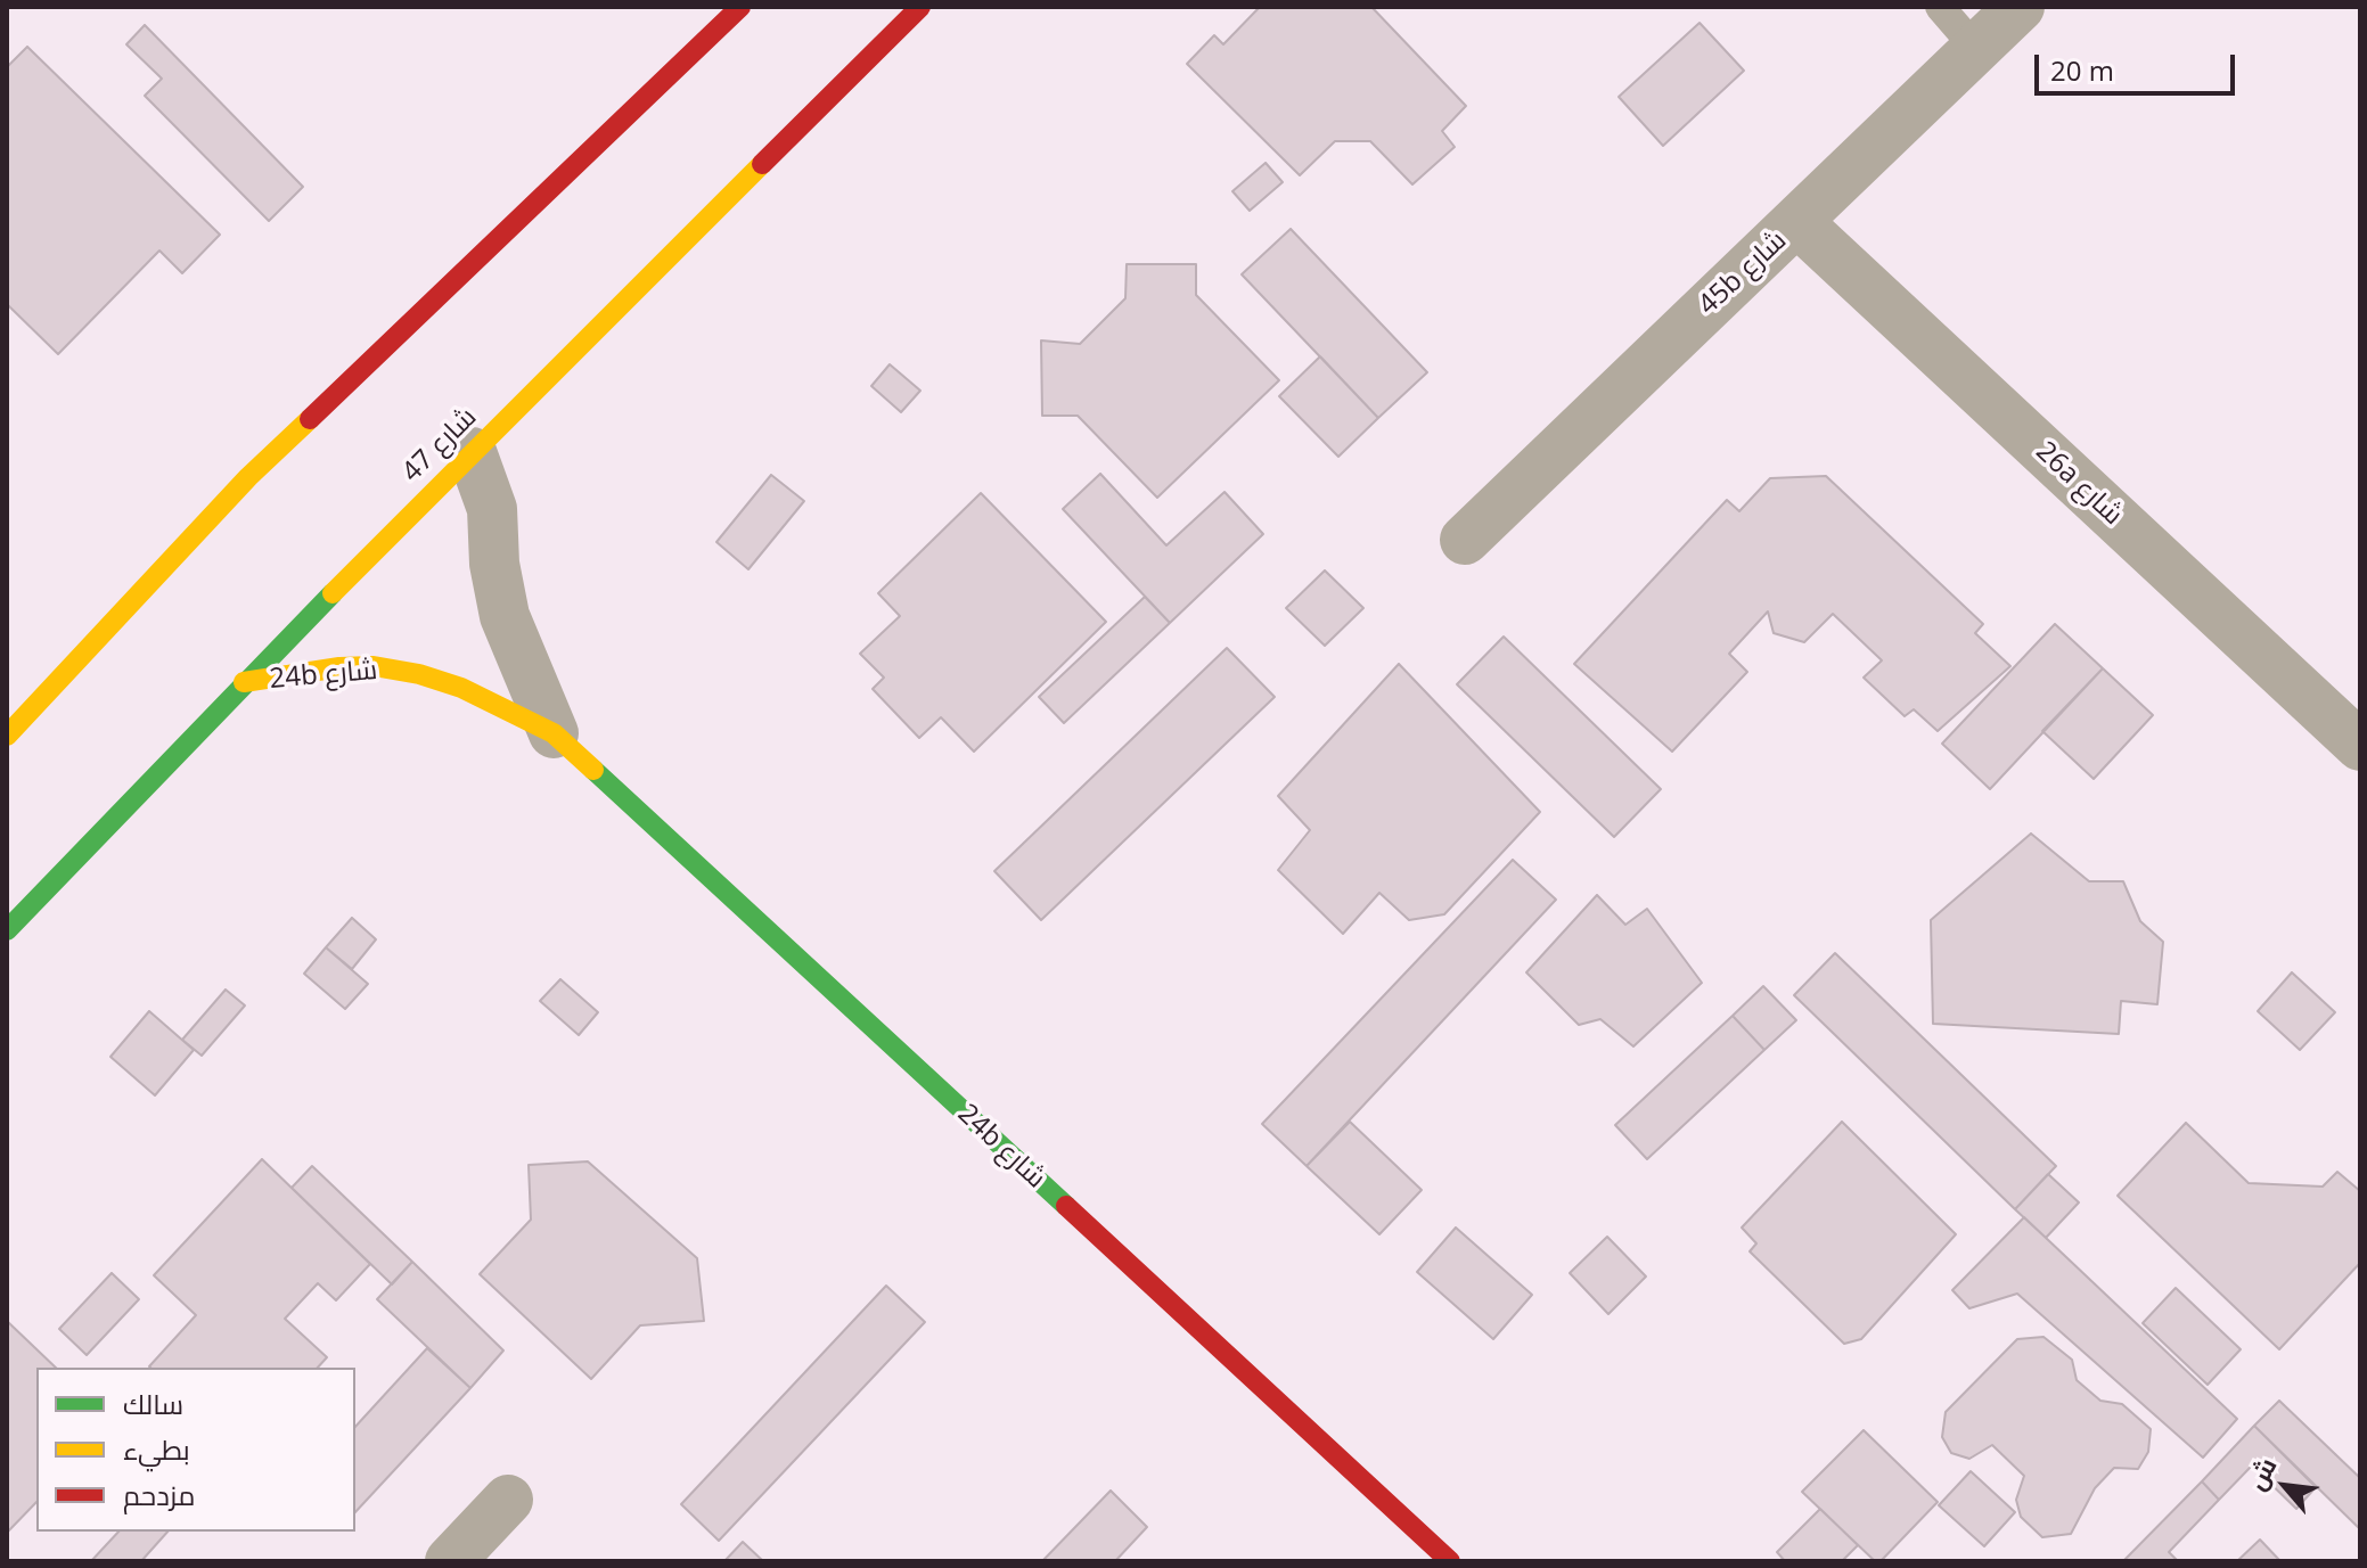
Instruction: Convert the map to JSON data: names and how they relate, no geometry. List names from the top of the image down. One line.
{"streets":{"street":["45b شارع","شارع 47","26a شارع","24b شارع"]},"crossings":[["45b شارع","26a شارع"],["شارع 47","24b شارع"]],"legend":["سالك","بطيء","مزدحم"],"scale_bar":"20 m","north":"top left"}
